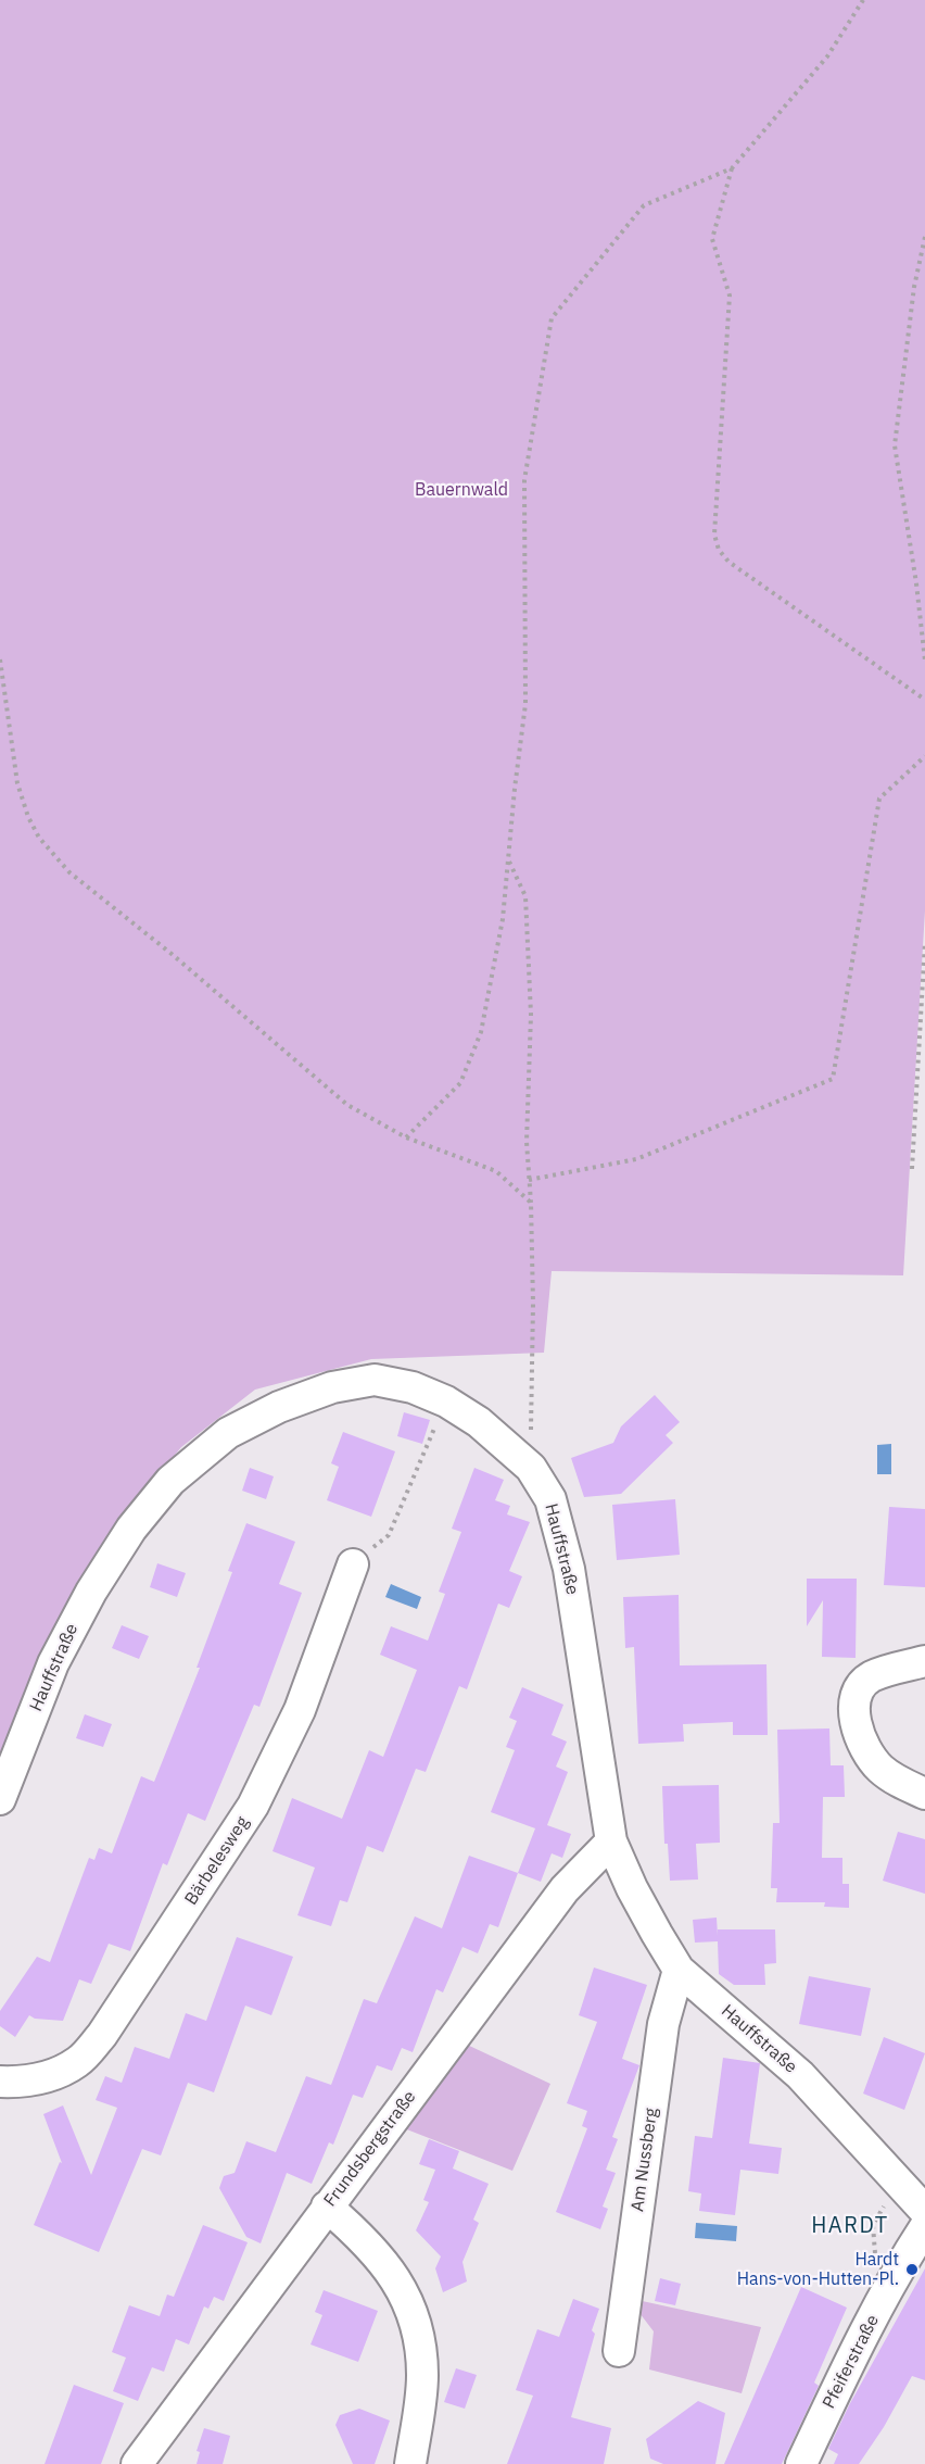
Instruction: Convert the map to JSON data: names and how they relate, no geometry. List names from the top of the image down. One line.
{"streets":{"street":["Hauffstraße","Bärbelesweg","Frundsbergstraße","Am Nussberg","Pfeiferstraße"]},"crossings":[["Hauffstraße","Frundsbergstraße"],["Hauffstraße","Am Nussberg"]],"districts":["HARDT"],"parks":["Bauernwald"],"places":["Hardt Hans-von-Hutten-Pl."]}
